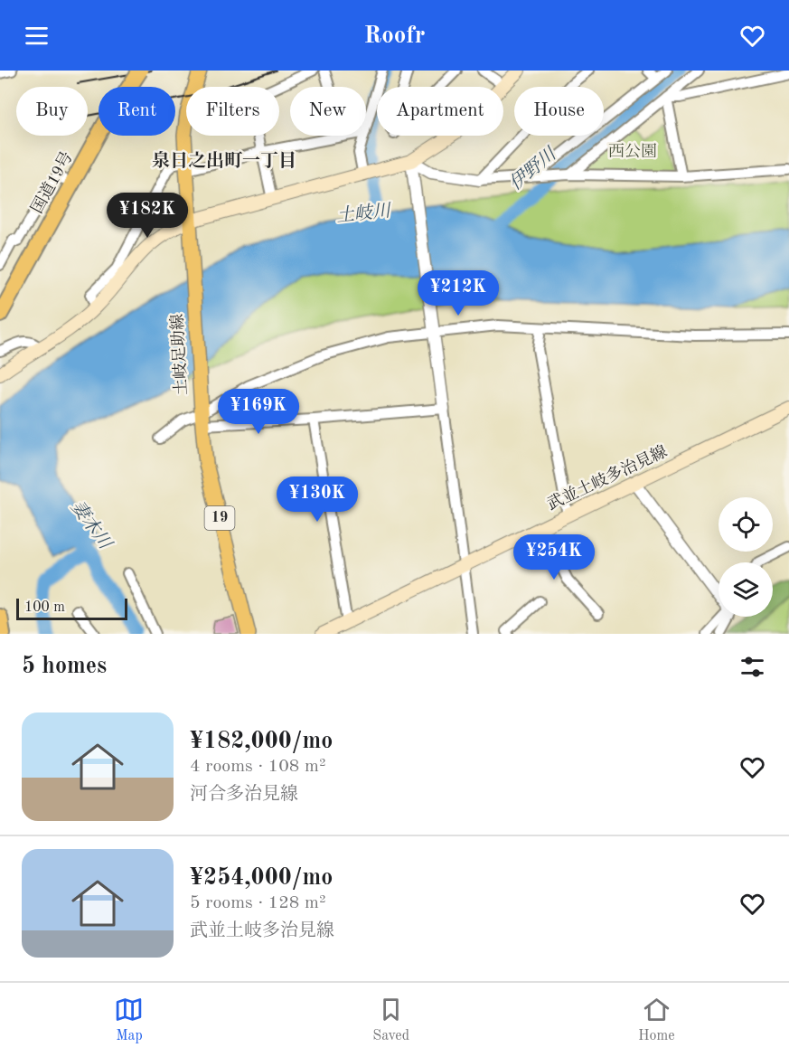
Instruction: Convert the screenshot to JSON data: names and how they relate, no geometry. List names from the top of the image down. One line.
{"streets":{"highway":["国道19号"],"main road":["土岐足助線","武並土岐多治見線","19"]},"districts":["泉日之出町一丁目"],"water":["伊野川","土岐川","妻木川"],"parks":["西公園"],"scale_bar":"100 m","page":{"header":"Roofr","chip":["Buy","Rent","Filters","New","Apartment","House"],"price":["¥182K","¥212K","¥169K","¥130K","¥254K"],"scale":"100 m","heading":"5 homes","list":[{"name":"¥182,000/mo","note":"4 rooms · 108 m² · 河合多治見線"},{"name":"¥254,000/mo","note":"5 rooms · 128 m² · 武並土岐多治見線"}],"tabs":["Map","Saved","Home"]}}
